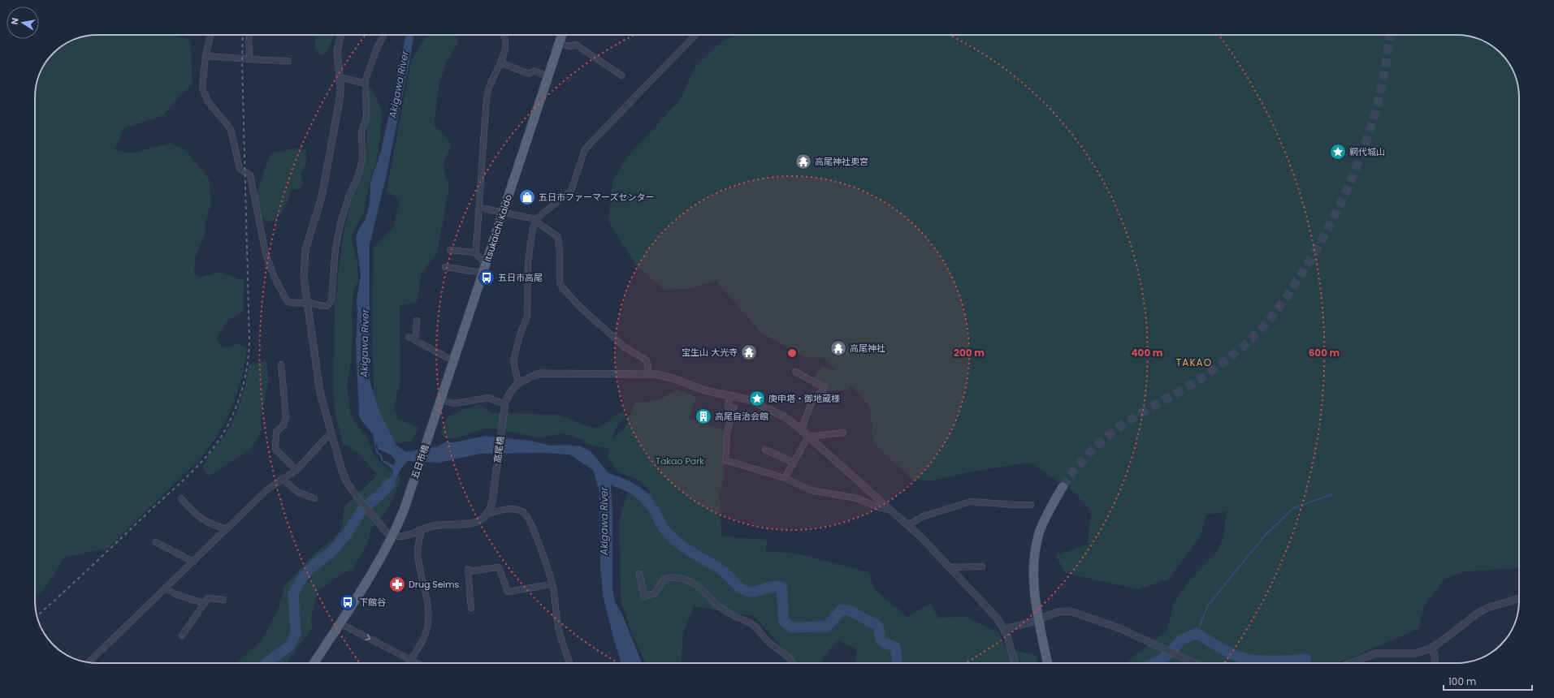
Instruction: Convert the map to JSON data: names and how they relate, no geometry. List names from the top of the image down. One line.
{"streets":{"main road":["Itsukaichi Kaido","五日市橋"],"street":["高尾橋"]},"crossings":[["Itsukaichi Kaido","五日市橋"]],"districts":["TAKAO"],"water":["Akigawa River"],"parks":["Takao Park"],"places":{"place":["網代城山","庚申塔・御地蔵様"],"temple":["高尾神社奥宮","高尾神社","宝生山 大光寺"],"shop":["五日市ファーマーズセンター"],"bus stop":["五日市高尾","下館谷"],"building":["高尾自治会館"],"pharmacy":["Drug Seims"]},"scale_bar":"100 m","north":"left","rings":["200 m","400 m","600 m"]}
